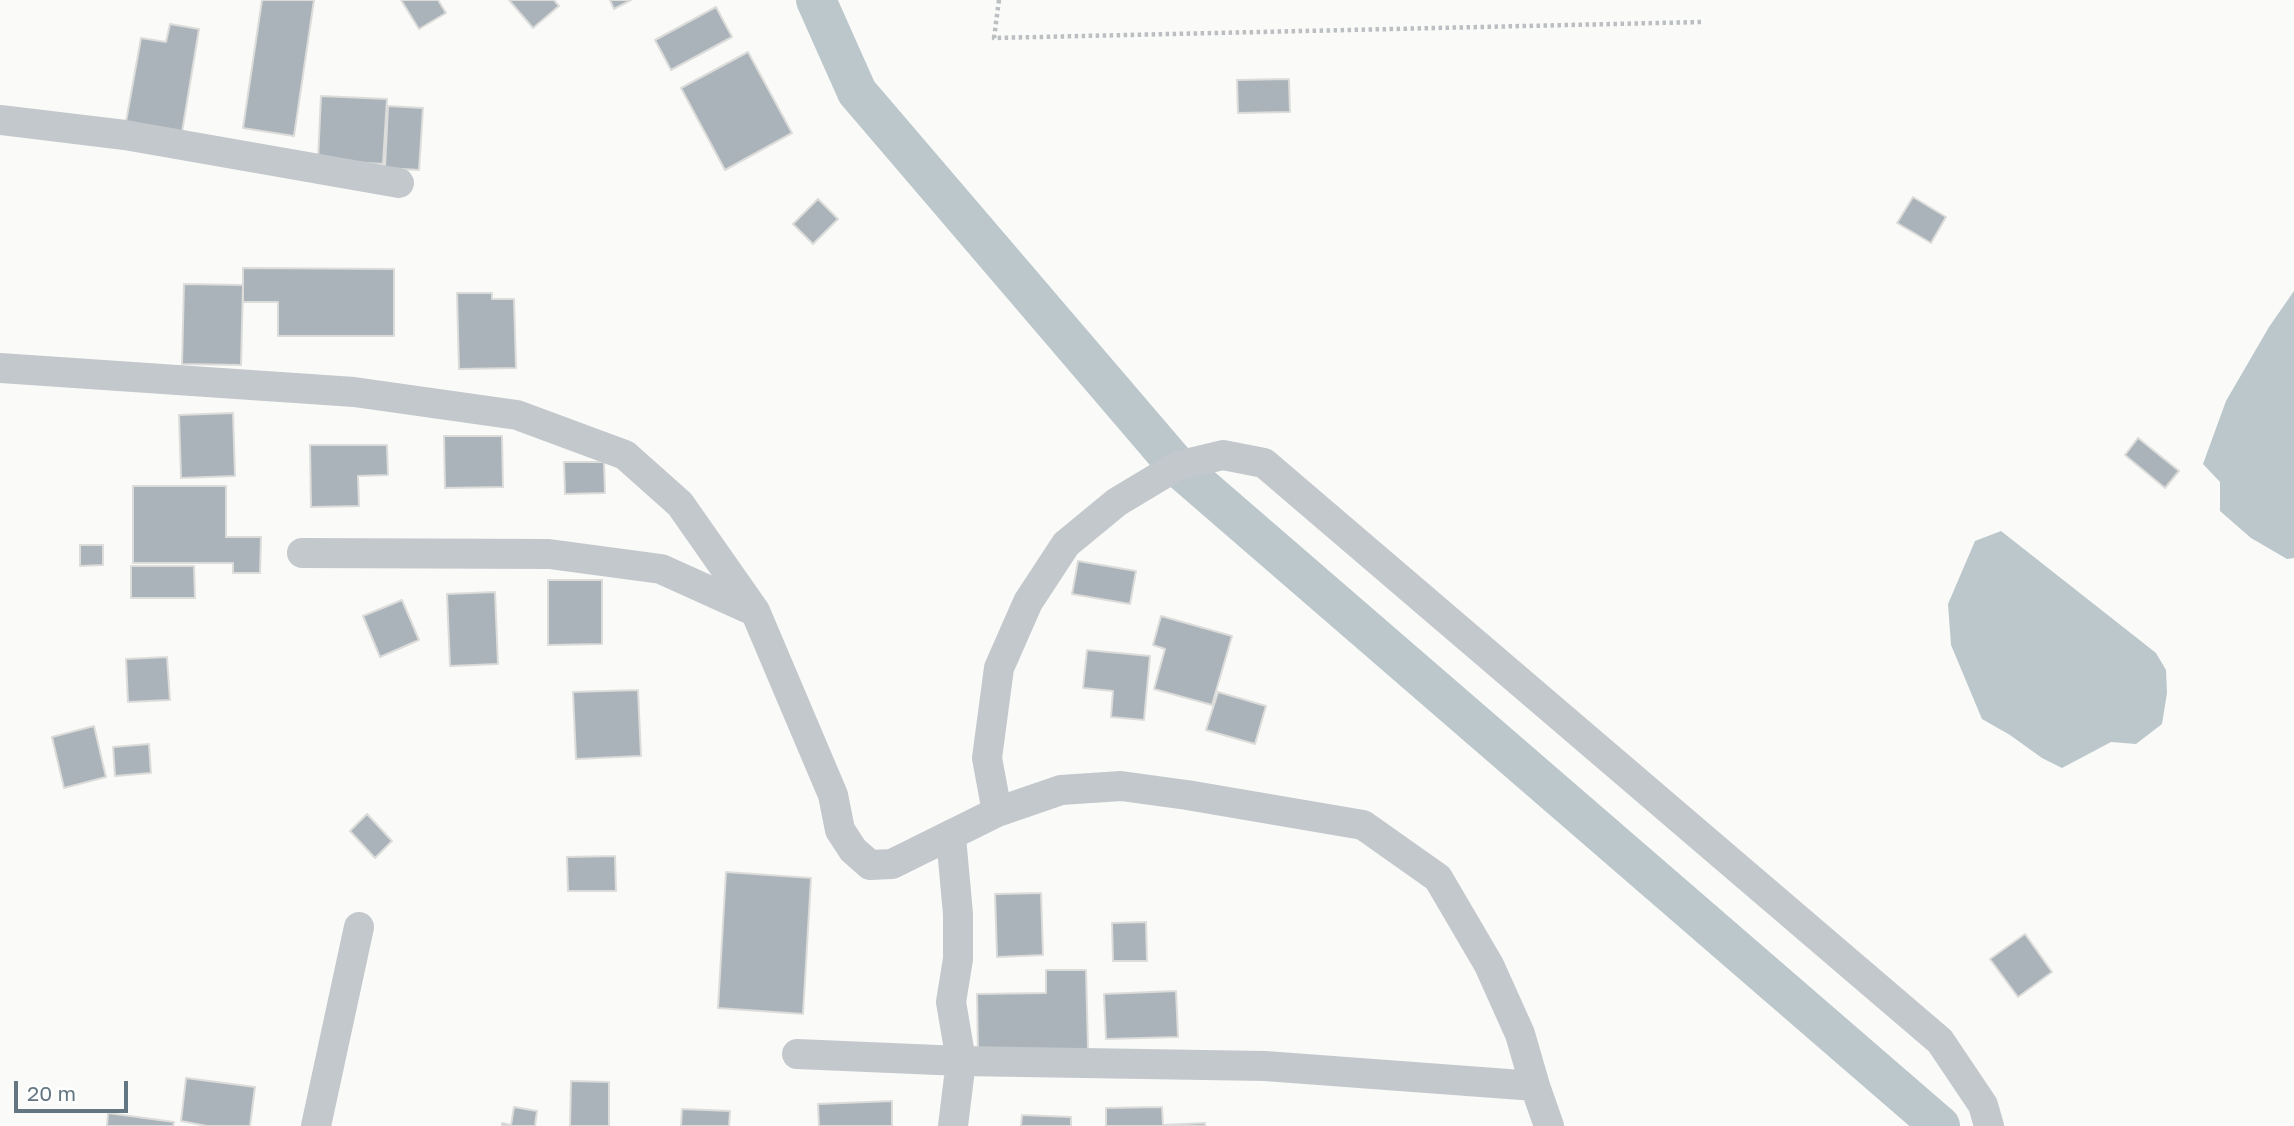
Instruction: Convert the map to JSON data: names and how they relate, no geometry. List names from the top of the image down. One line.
{"scale_bar":"20 m"}
